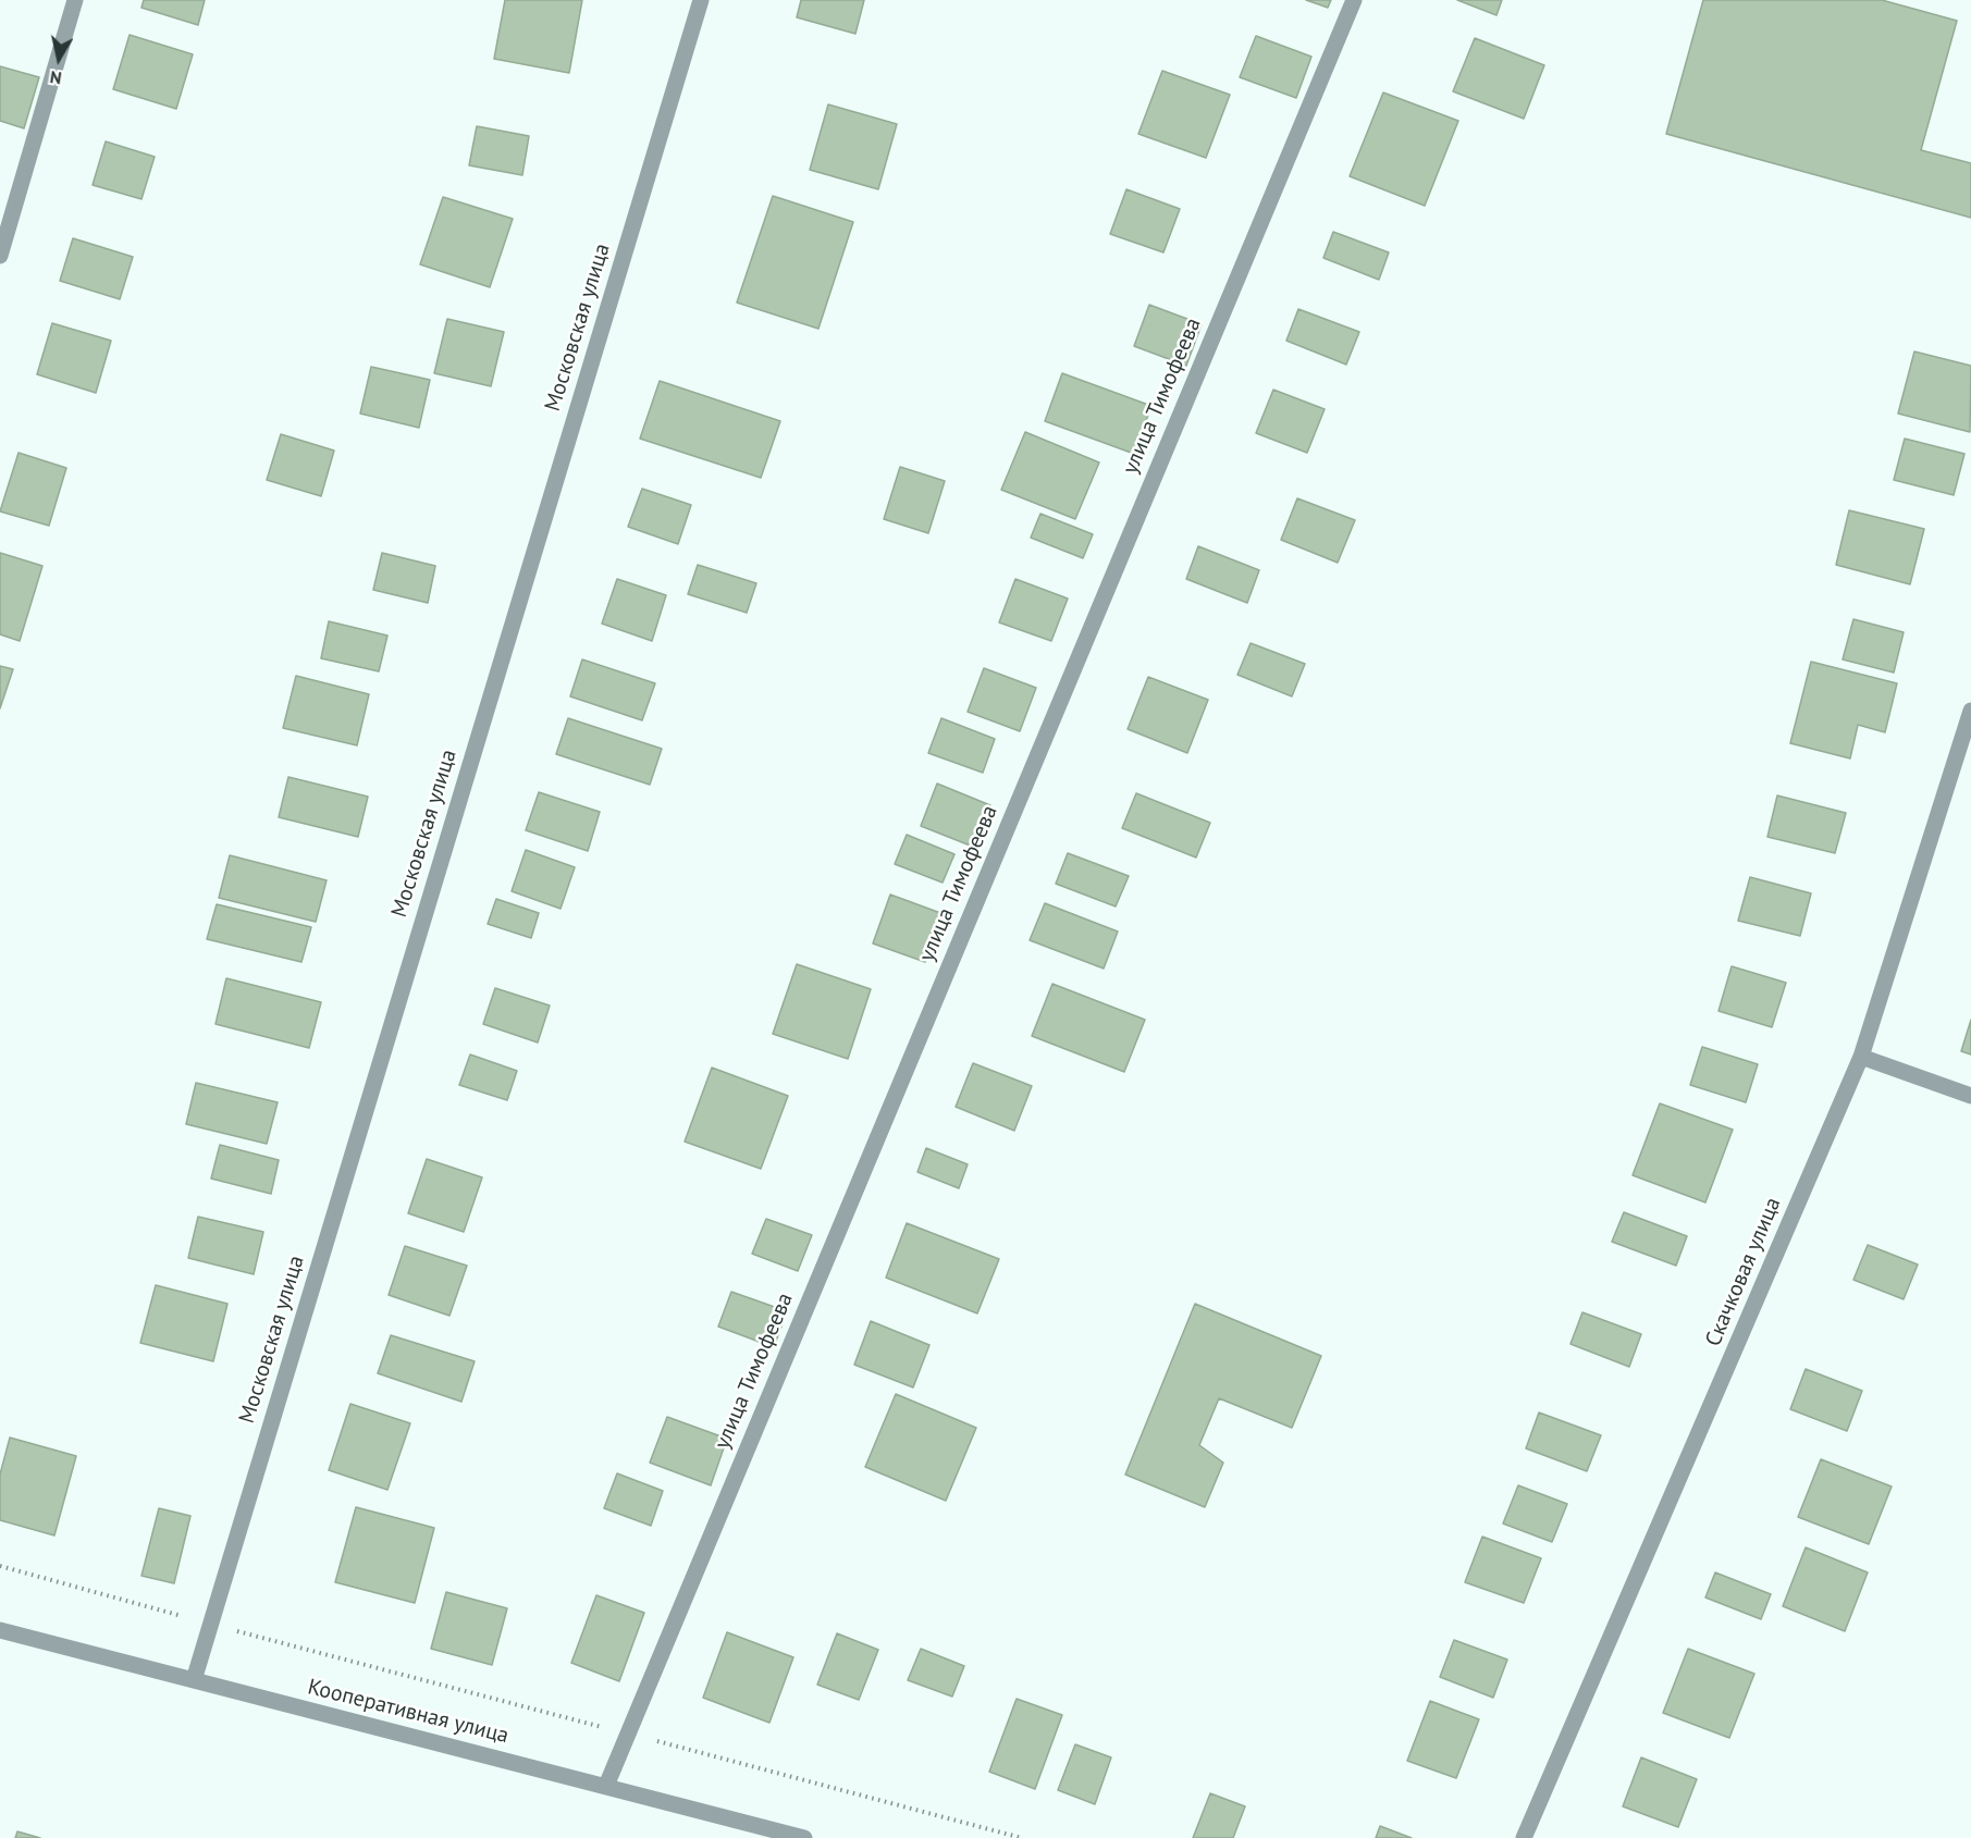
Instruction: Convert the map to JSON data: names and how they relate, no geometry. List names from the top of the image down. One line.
{"streets":{"street":["Московская улица","улица Тимофеева","Скачковая улица","Кооперативная улица"]},"crossings":[["Московская улица","Кооперативная улица"],["улица Тимофеева","Кооперативная улица"]],"north":"bottom"}
